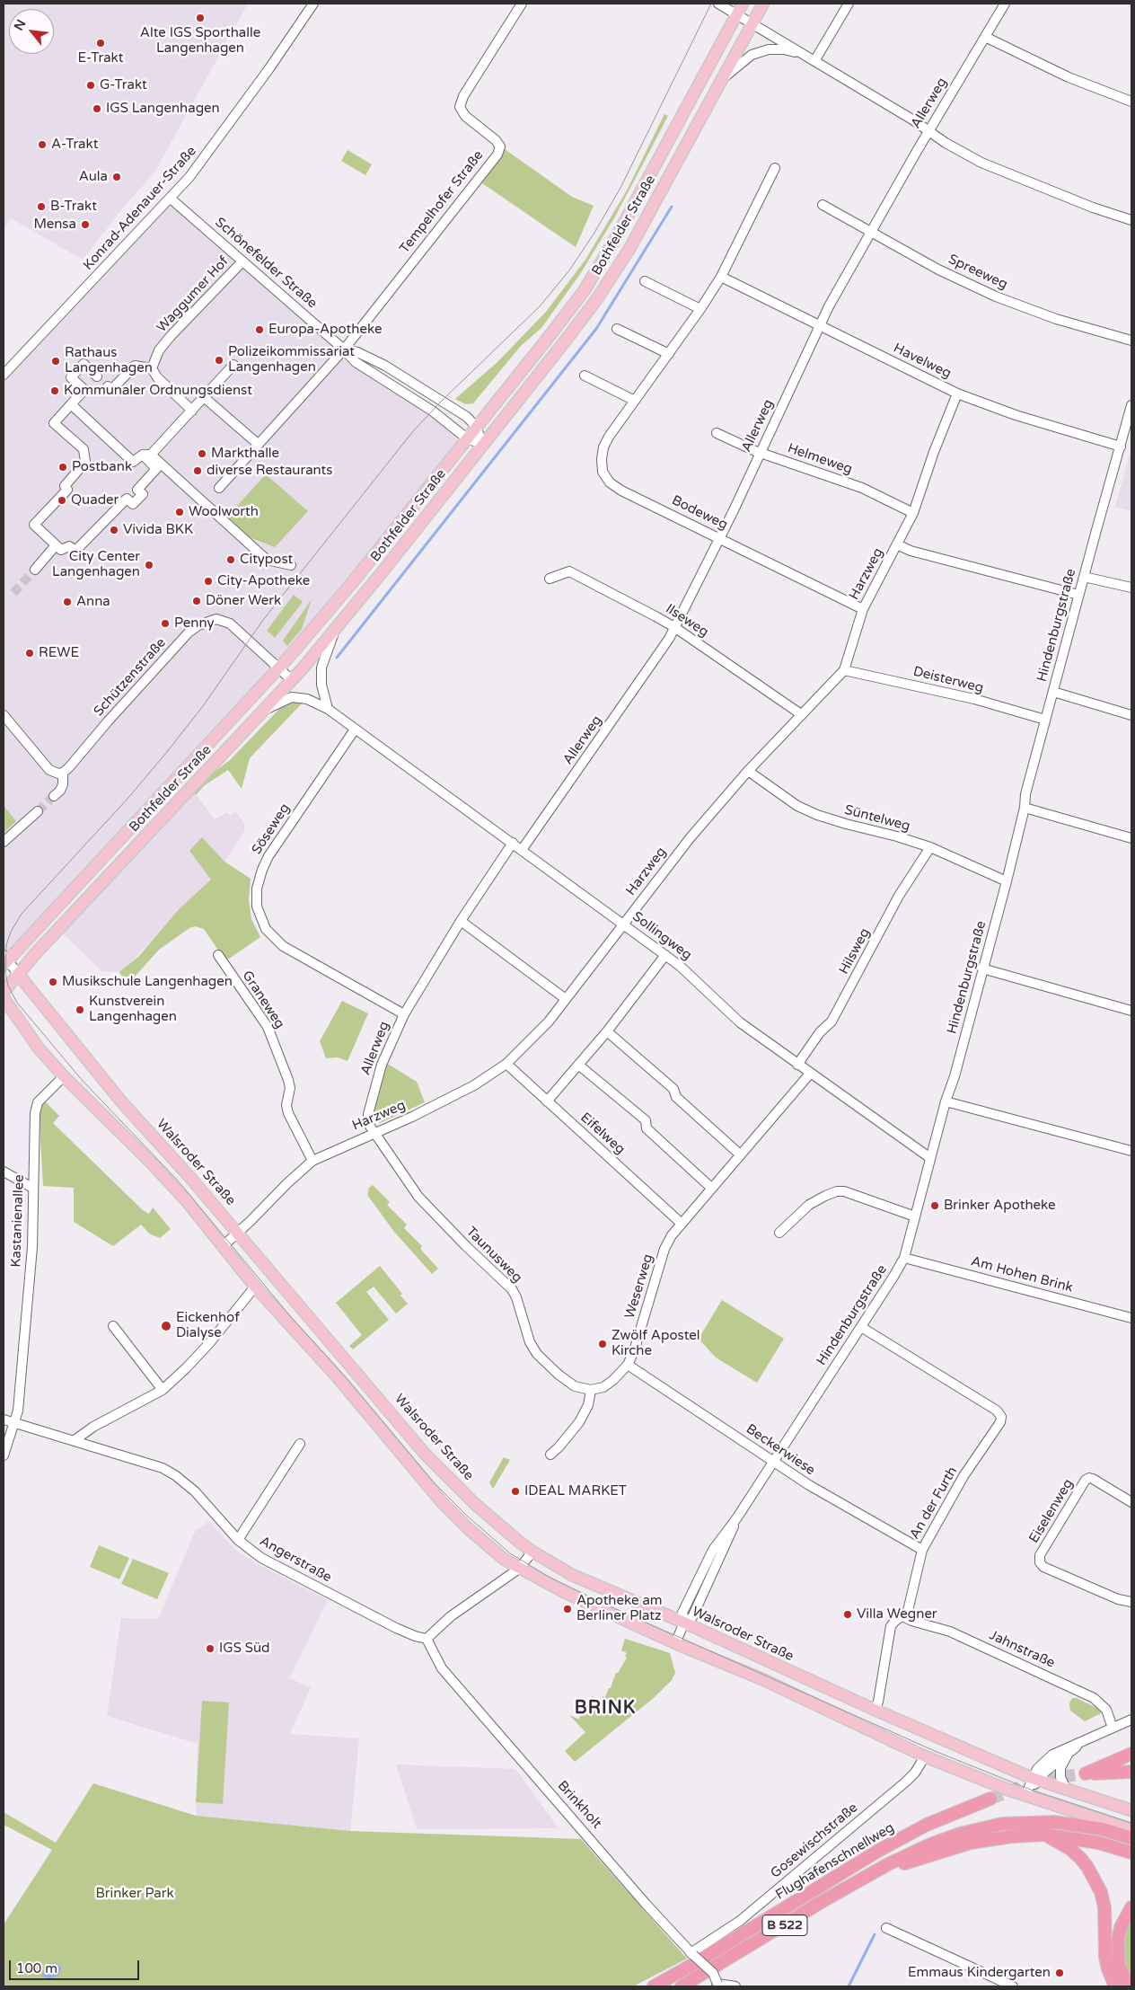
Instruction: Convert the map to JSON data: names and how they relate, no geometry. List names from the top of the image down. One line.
{"streets":{"highway":["Flughafenschnellweg","B 522"],"main road":["Bothfelder Straße","Walsroder Straße"],"street":["Allerweg","Tempelhofer Straße","Konrad-Adenauer-Straße","Schönefelder Straße","Spreeweg","Waggumer Hof","Havelweg","Helmeweg","Bodeweg","Harzweg","Ilseweg","Hindenburgstraße","Schützenstraße","Deisterweg","Süntelweg","Söseweg","Sollingweg","Hilsweg","Graneweg","Eifelweg","Kastanienallee","Taunusweg","Am Hohen Brink","Weserweg","Beckerwiese","An der Furth","Eiselenweg","Angerstraße","Jahnstraße","Brinkholt","Gosewischstraße"]},"crossings":[["Allerweg","Spreeweg"],["Allerweg","Havelweg"],["Allerweg","Helmeweg"],["Allerweg","Bodeweg"],["Allerweg","Harzweg"],["Allerweg","Ilseweg"],["Allerweg","Söseweg"],["Allerweg","Sollingweg"],["Allerweg","Taunusweg"],["Tempelhofer Straße","Schönefelder Straße"],["Konrad-Adenauer-Straße","Schönefelder Straße"],["Bothfelder Straße","Schönefelder Straße"],["Bothfelder Straße","Schützenstraße"],["Bothfelder Straße","Sollingweg"],["Bothfelder Straße","Walsroder Straße"],["Schönefelder Straße","Waggumer Hof"],["Havelweg","Bodeweg"],["Havelweg","Harzweg"],["Havelweg","Hindenburgstraße"],["Helmeweg","Harzweg"],["Bodeweg","Harzweg"],["Harzweg","Ilseweg"],["Harzweg","Deisterweg"],["Harzweg","Süntelweg"],["Harzweg","Sollingweg"],["Harzweg","Graneweg"],["Harzweg","Eifelweg"],["Harzweg","Walsroder Straße"],["Harzweg","Taunusweg"],["Hindenburgstraße","Deisterweg"],["Hindenburgstraße","Süntelweg"],["Hindenburgstraße","Sollingweg"],["Hindenburgstraße","Walsroder Straße"],["Hindenburgstraße","Am Hohen Brink"],["Hindenburgstraße","Beckerwiese"],["Hindenburgstraße","An der Furth"],["Süntelweg","Hilsweg"],["Söseweg","Sollingweg"],["Sollingweg","Hilsweg"],["Sollingweg","Weserweg"],["Eifelweg","Weserweg"],["Walsroder Straße","An der Furth"],["Kastanienallee","Angerstraße"],["Taunusweg","Weserweg"],["Weserweg","Beckerwiese"],["Beckerwiese","An der Furth"],["An der Furth","Jahnstraße"],["Angerstraße","Brinkholt"],["Brinkholt","Gosewischstraße"],["Flughafenschnellweg","B 522"]],"districts":["BRINK"],"parks":["Brinker Park"],"places":["Alte IGS Sporthalle Langenhagen","E-Trakt","G-Trakt","IGS Langenhagen","A-Trakt","Aula","B-Trakt","Mensa","Europa-Apotheke","Polizeikommissariat Langenhagen","Rathaus Langenhagen","Kommunaler Ordnungsdienst","Markthalle","Postbank","diverse Restaurants","Quader","Woolworth","Vivida BKK","Citypost","City Center Langenhagen","City-Apotheke","Döner Werk","Anna","Penny","REWE","Musikschule Langenhagen","Kunstverein Langenhagen","Brinker Apotheke","Eickenhof Dialyse","Zwölf Apostel Kirche","IDEAL MARKET","Apotheke am Berliner Platz","Villa Wegner","IGS Süd","Emmaus Kindergarten"],"scale_bar":"100 m","north":"top left"}
